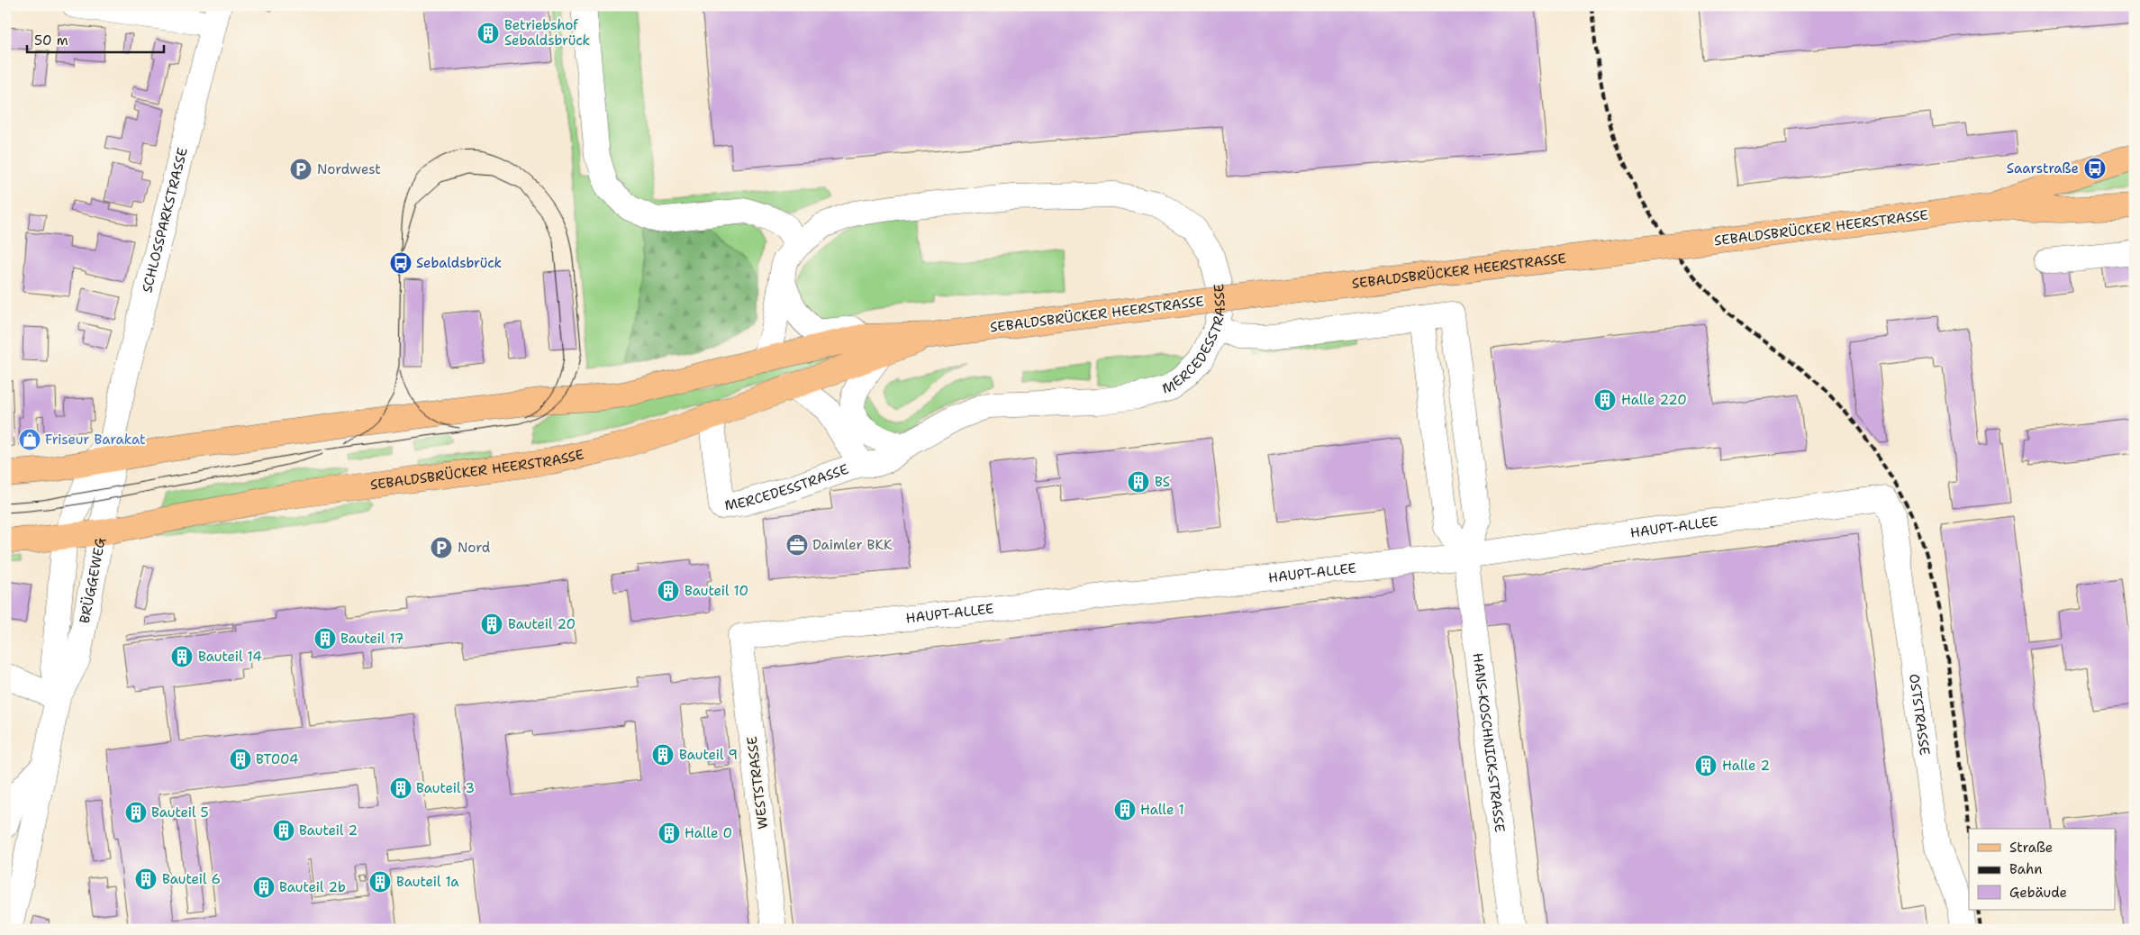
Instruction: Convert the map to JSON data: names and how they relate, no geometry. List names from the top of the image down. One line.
{"streets":{"main road":["SEBALDSBRÜCKER HEERSTRASSE"],"street":["SCHLOSSPARKSTRASSE","MERCEDESSTRASSE","HAUPT-ALLEE","BRÜGGEWEG","OSTSTRASSE","HANS-KOSCHNICK-STRASSE","WESTSTRASSE"]},"crossings":[["SCHLOSSPARKSTRASSE","SEBALDSBRÜCKER HEERSTRASSE"],["SCHLOSSPARKSTRASSE","BRÜGGEWEG"],["SEBALDSBRÜCKER HEERSTRASSE","MERCEDESSTRASSE"],["SEBALDSBRÜCKER HEERSTRASSE","BRÜGGEWEG"],["HAUPT-ALLEE","OSTSTRASSE"],["HAUPT-ALLEE","HANS-KOSCHNICK-STRASSE"],["HAUPT-ALLEE","WESTSTRASSE"]],"places":{"building":["Betriebshof Sebaldsbrück","Halle 220","BS","Bauteil 10","Bauteil 20","Bauteil 17","Bauteil 14","Bauteil 9","BT004","Halle 2","Bauteil 3","Halle 1","Bauteil 5","Bauteil 2","Halle 0","Bauteil 6","Bauteil 1a","Bauteil 2b"],"bus stop":["Saarstraße","Sebaldsbrück"],"parking":["Nordwest","Nord"],"shop":["Friseur Barakat"],"office":["Daimler BKK"]},"legend":["Straße","Bahn","Gebäude"],"scale_bar":"50 m"}
